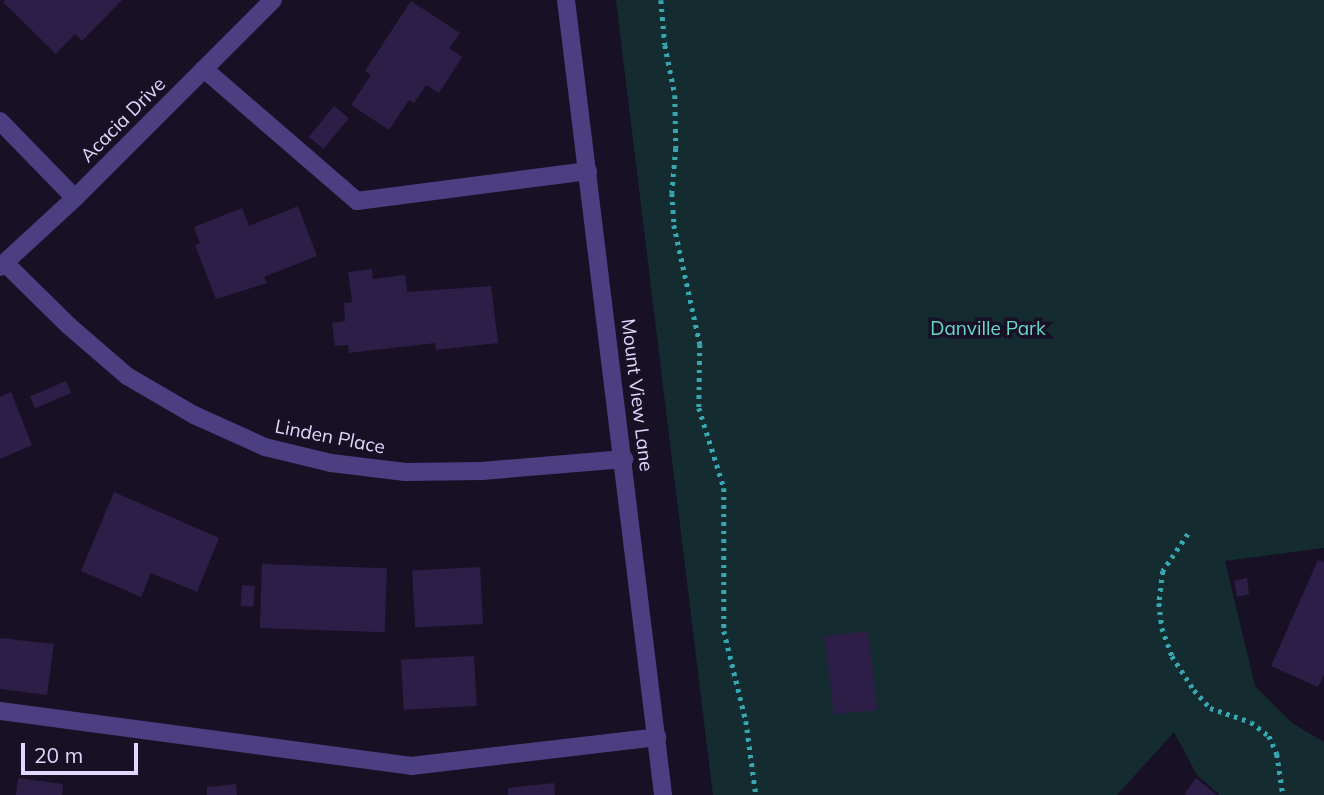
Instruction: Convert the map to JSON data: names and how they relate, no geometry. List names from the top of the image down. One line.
{"streets":{"street":["Acacia Drive","Mount View Lane","Linden Place"]},"crossings":[["Acacia Drive","Linden Place"],["Mount View Lane","Linden Place"]],"parks":["Danville Park"],"scale_bar":"20 m"}
